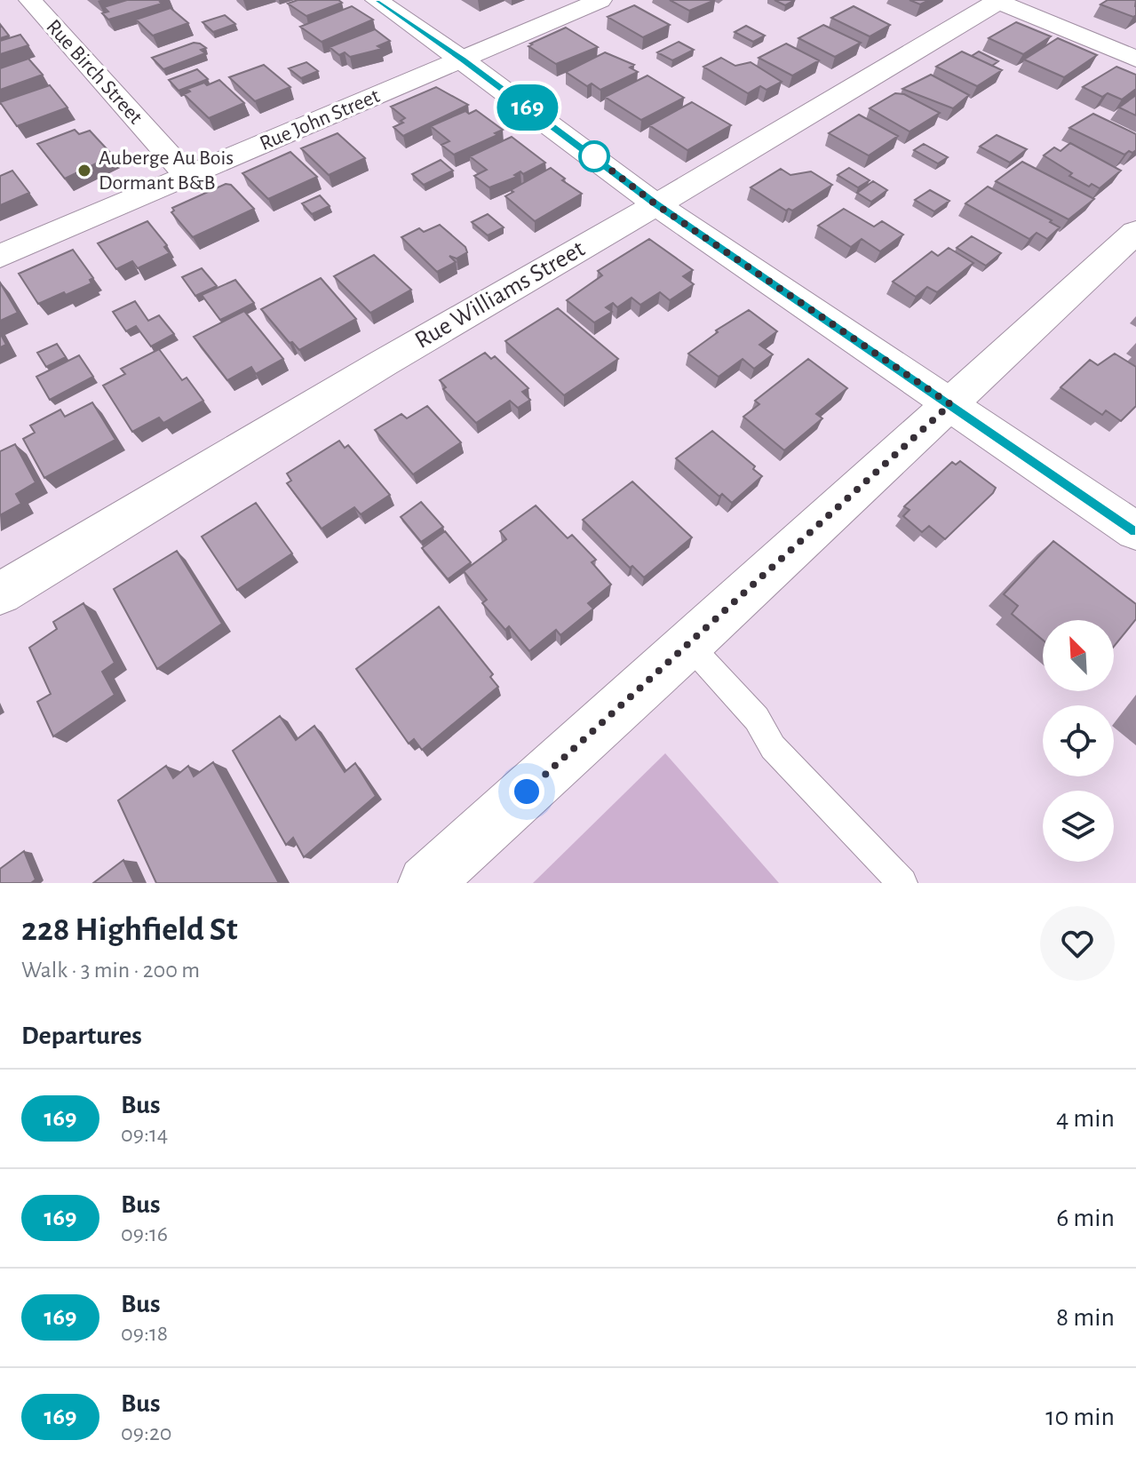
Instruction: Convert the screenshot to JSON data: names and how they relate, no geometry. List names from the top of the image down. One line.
{"streets":{"street":["Rue Birch Street","Rue John Street","Rue Williams Street"]},"crossings":[["Rue Birch Street","Rue John Street"]],"places":["Auberge Au Bois Dormant B&B"],"lines":["bus line 169"],"north":"top left","page":{"on_map":"169","heading":[["228 Highfield St","Walk · 3 min · 200 m"],"Departures"],"list":[{"mark":"169","name":"Bus","note":"09:14","value":"4 min"},{"mark":"169","name":"Bus","note":"09:16","value":"6 min"},{"mark":"169","name":"Bus","note":"09:18","value":"8 min"},{"mark":"169","name":"Bus","note":"09:20","value":"10 min"}]}}
